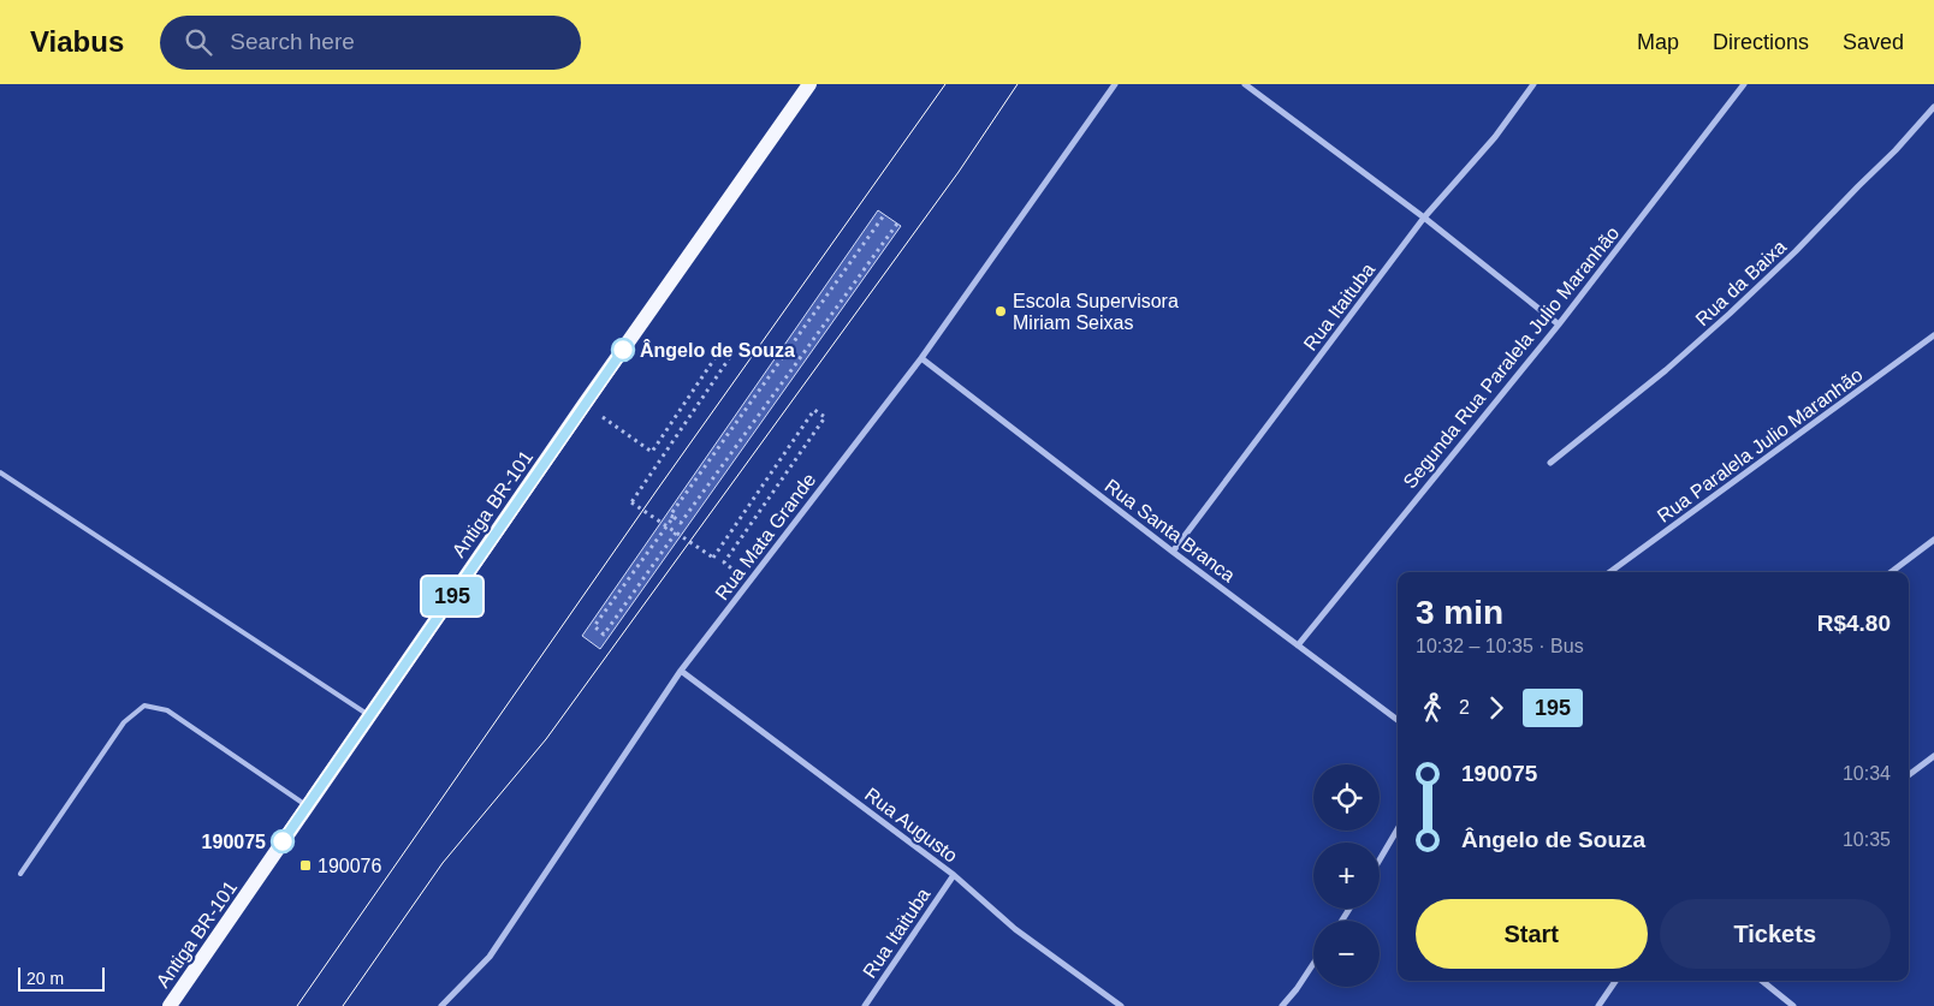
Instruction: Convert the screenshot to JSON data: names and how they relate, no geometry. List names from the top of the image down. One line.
{"streets":{"main road":["Antiga BR-101"],"street":["Rua da Baixa","Rua Itaituba","Segunda Rua Paralela Julio Maranhão","Rua Paralela Julio Maranhão","Rua Santa Branca","Rua Mata Grande","Rua Augusto"]},"crossings":[["Rua Itaituba","Rua Santa Branca"],["Rua Itaituba","Rua Augusto"],["Segunda Rua Paralela Julio Maranhão","Rua Santa Branca"],["Rua Santa Branca","Rua Mata Grande"],["Rua Mata Grande","Rua Augusto"]],"places":{"other":["Escola Supervisora Miriam Seixas","Ângelo de Souza","190075"],"transit":["190076"]},"lines":["bus line 195"],"scale_bar":"20 m","page":{"header":"Viabus","search":"Search here","nav":["Map","Directions","Saved"],"on_map":"195","heading":["3 min","10:32 – 10:35 · Bus","R$4.80"],"legs":["2","195"],"list":[{"name":"190075","value":"10:34"},{"name":"Ângelo de Souza","value":"10:35"}],"map_buttons":["+","−"],"buttons":["Start","Tickets"],"scale":"20 m"}}
